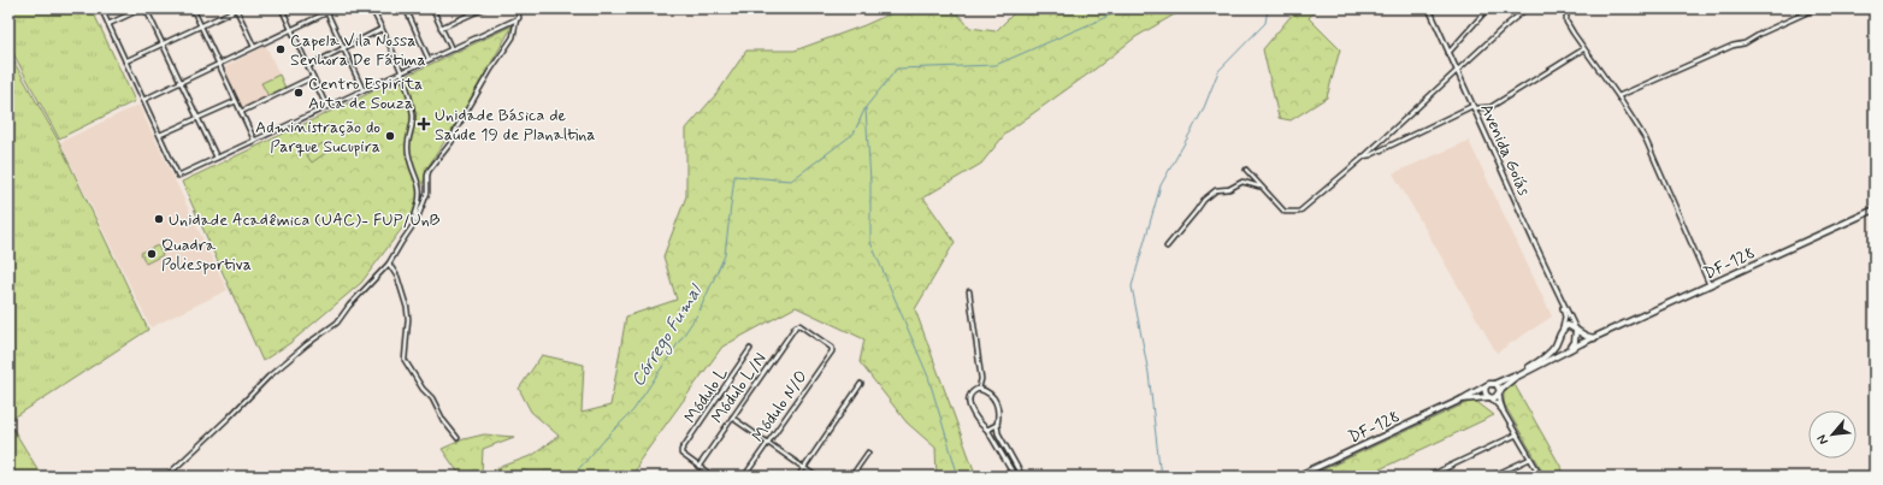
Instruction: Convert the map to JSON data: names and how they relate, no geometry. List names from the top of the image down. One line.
{"streets":{"main road":["DF-128"],"street":["Avenida Goiás","Módulo L/N","Módulo L","Módulo N/O"]},"crossings":[["Avenida Goiás","DF-128"],["Módulo L/N","Módulo L"],["Módulo L/N","Módulo N/O"]],"water":["Córrego Fumal"],"places":{"other":["Capela Vila Nossa Senhora De Fátima","Centro Espirita Auta de Souza","Administração do Parque Sucupira","Unidade Acadêmica (UAC)- FUP/UnB","Quadra Poliesportiva"],"health":["Unidade Básica de Saúde 19 de Planaltina"]},"north":"bottom left"}
